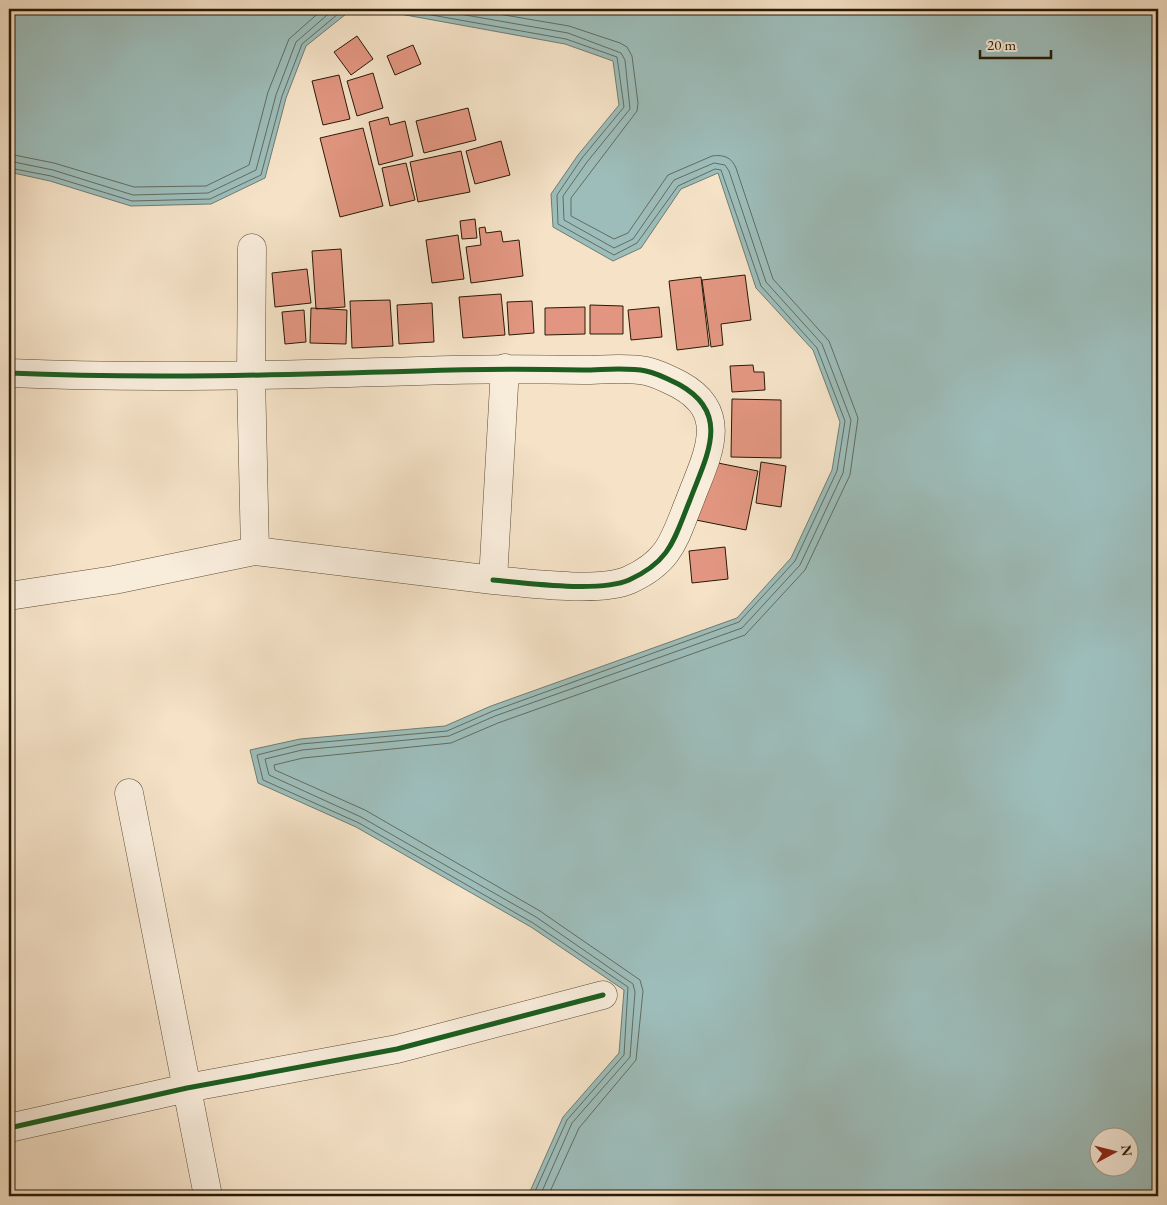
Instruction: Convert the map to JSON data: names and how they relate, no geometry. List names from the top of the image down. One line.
{"scale_bar":"20 m","north":"right"}
